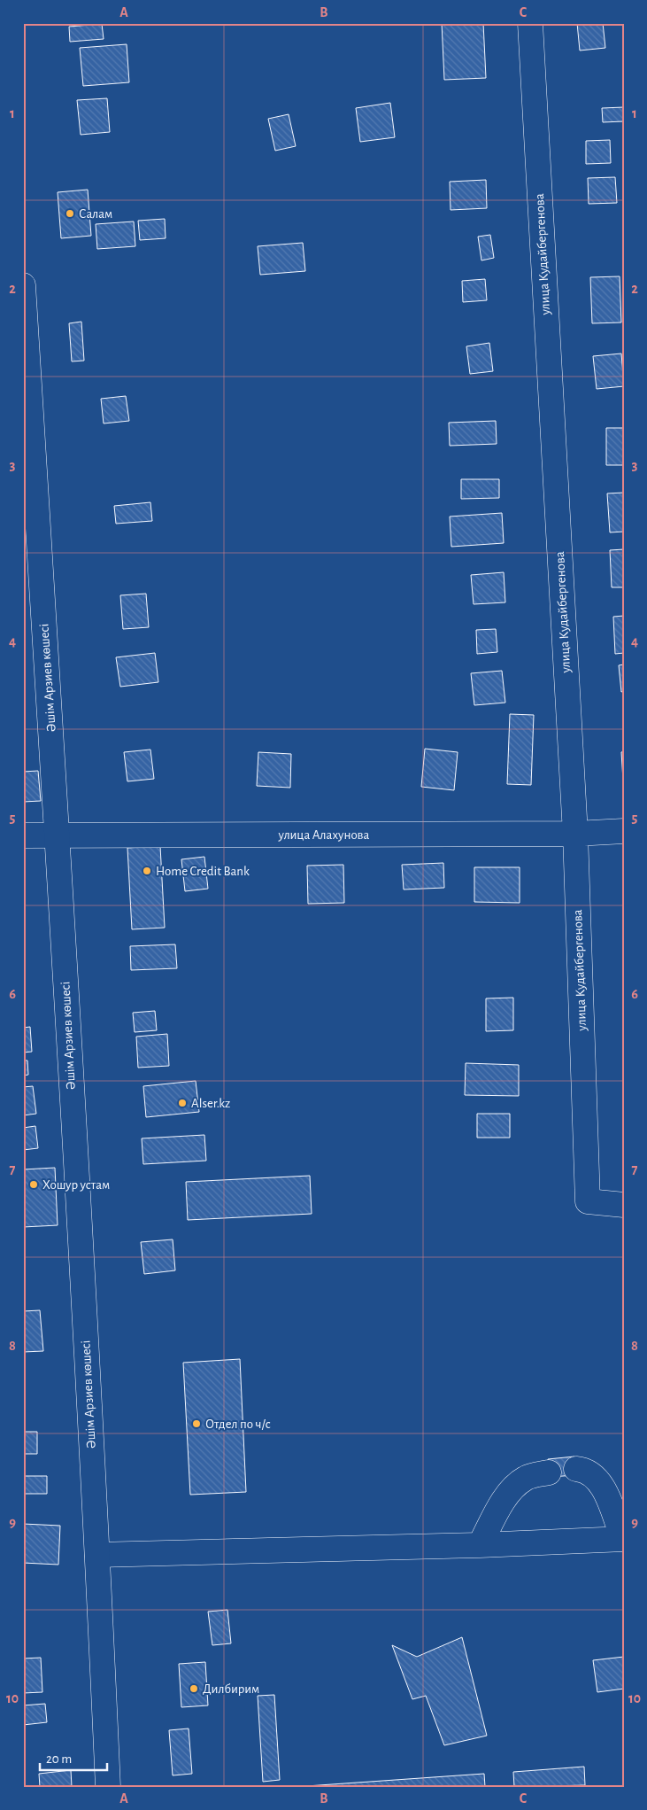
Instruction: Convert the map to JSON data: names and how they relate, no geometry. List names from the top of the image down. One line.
{"streets":{"street":["улица Кудайбергенова","Әшім Арзиев көшесі","улица Алахунова"]},"crossings":[["улица Кудайбергенова","улица Алахунова"],["Әшім Арзиев көшесі","улица Алахунова"]],"places":["Салам","Home Credit Bank","Alser.kz","Хошур устам","Отдел по ч/с","Дилбирим"],"scale_bar":"20 m","grid":{"columns":["A","B","C"],"rows":["1","2","3","4","5","6","7","8","9","10"]}}
